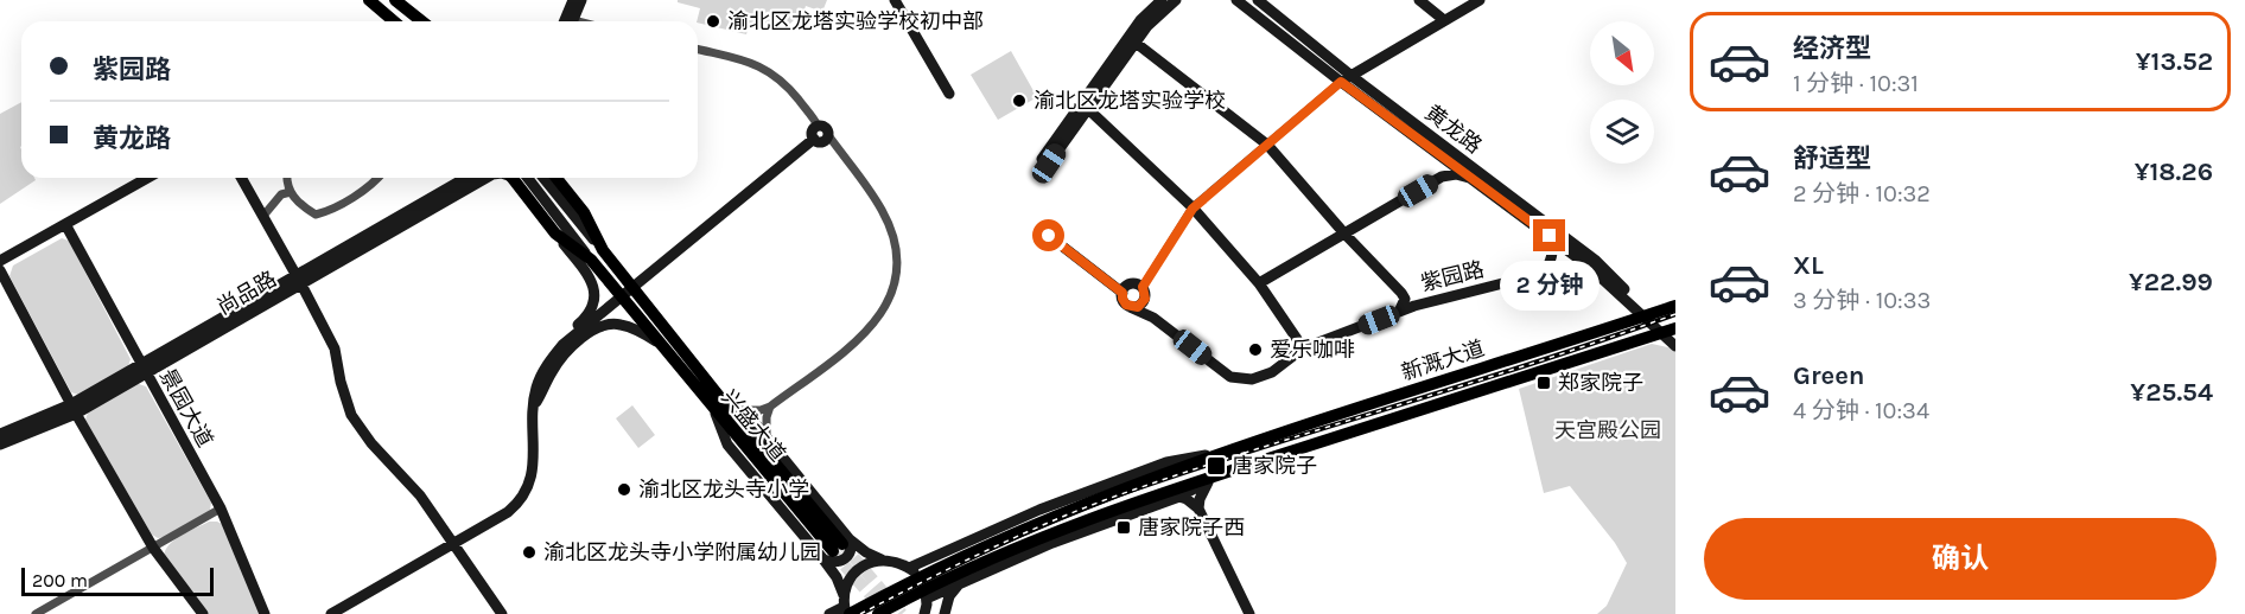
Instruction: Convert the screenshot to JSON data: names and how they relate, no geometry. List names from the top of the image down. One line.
{"streets":{"main road":["新溉大道","兴盛大道"],"street":["黄龙路","紫园路","尚品路","景园大道"]},"crossings":[["黄龙路","紫园路"],["尚品路","景园大道"]],"parks":["天宫殿公园"],"places":{"other":["渝北区龙塔实验学校初中部","渝北区龙塔实验学校","爱乐咖啡","渝北区龙头寺小学","渝北区龙头寺小学附属幼儿园"],"transit":["郑家院子","唐家院子","唐家院子西"]},"scale_bar":"200 m","north":"bottom right","page":{"list":[{"name":"经济型","note":"1 分钟 · 10:31","value":"¥13.52"},{"name":"舒适型","note":"2 分钟 · 10:32","value":"¥18.26"},{"name":"XL","note":"3 分钟 · 10:33","value":"¥22.99"},{"name":"Green","note":"4 分钟 · 10:34","value":"¥25.54"}],"banner":["紫园路","黄龙路"],"bubble":"2 分钟","buttons":"确认","scale":"200 m"}}
